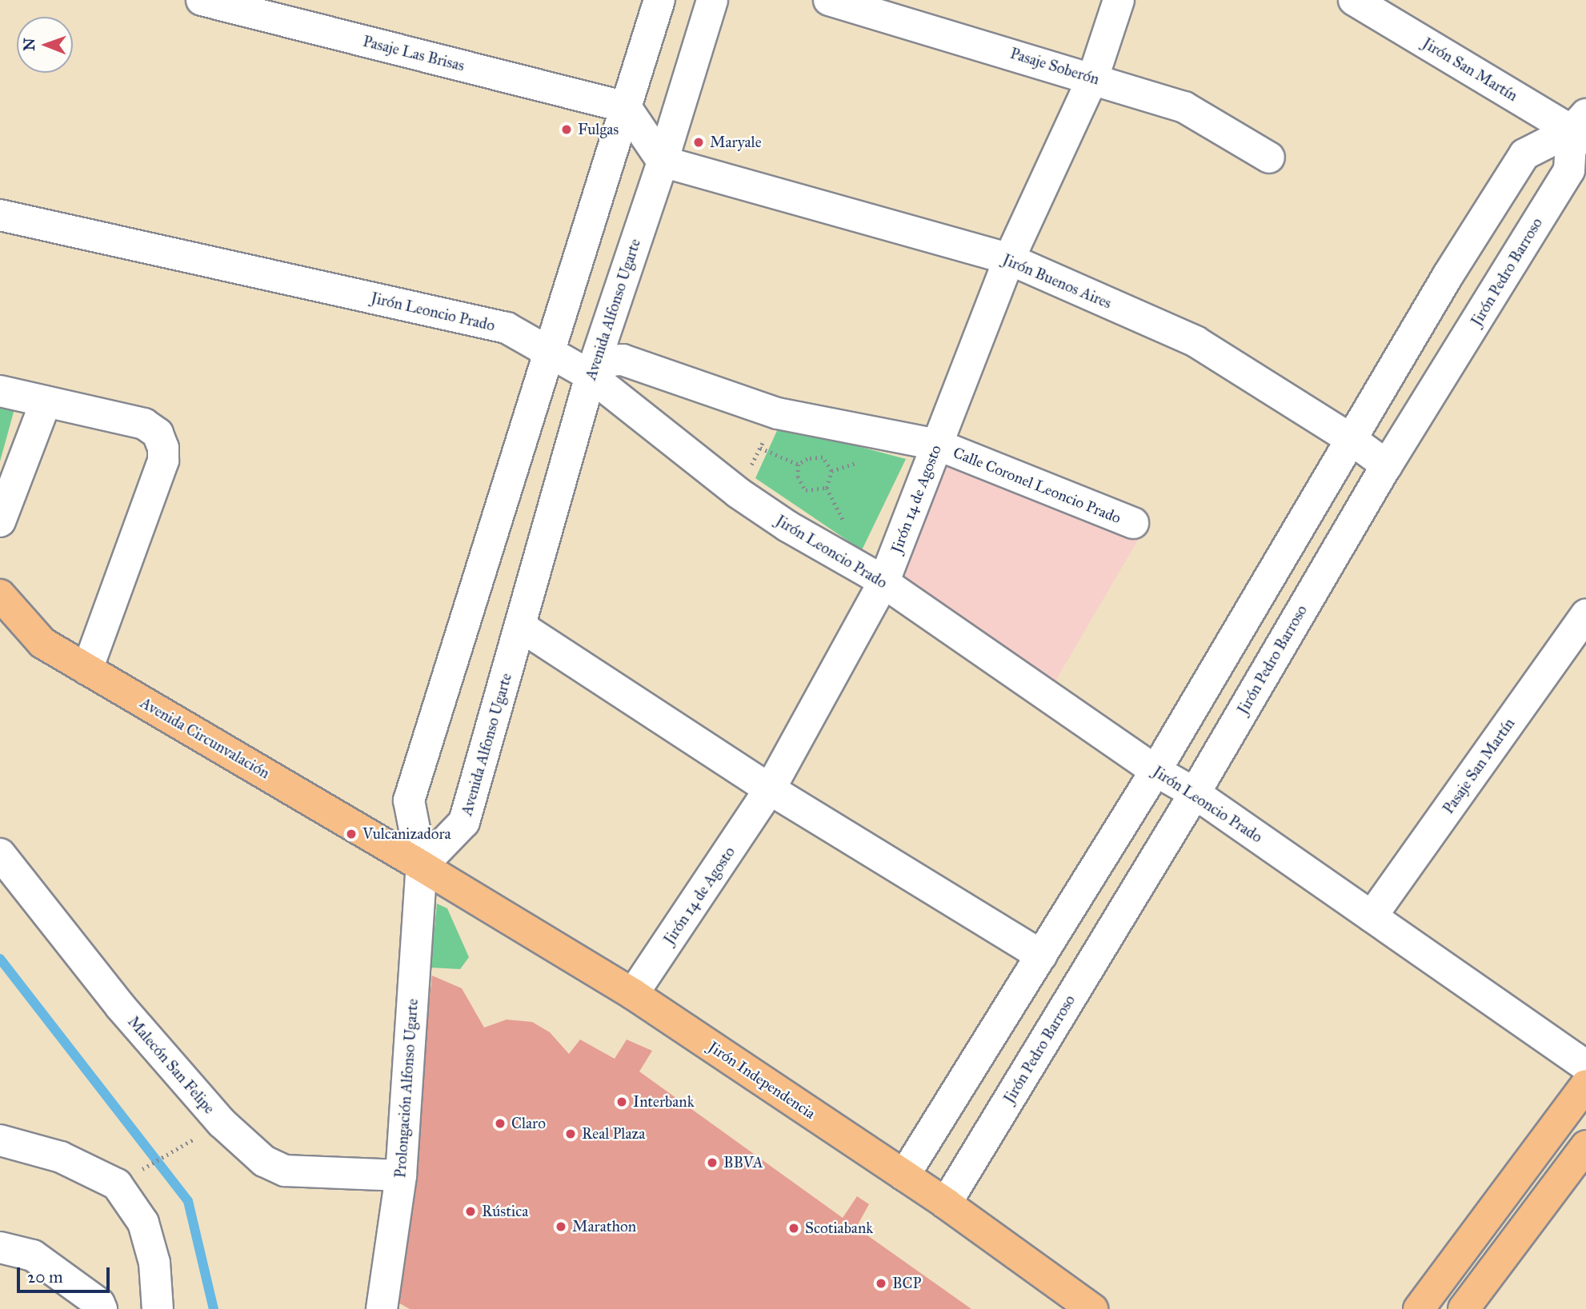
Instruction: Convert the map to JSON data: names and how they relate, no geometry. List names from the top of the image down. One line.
{"streets":{"main road":["Avenida Circunvalación","Jirón Independencia"],"street":["Pasaje Las Brisas","Pasaje Soberón","Jirón San Martín","Jirón Pedro Barroso","Jirón Buenos Aires","Avenida Alfonso Ugarte","Jirón Leoncio Prado","Calle Coronel Leoncio Prado","Jirón 14 de Agosto","Pasaje San Martín","Malecón San Felipe","Prolongación Alfonso Ugarte"]},"crossings":[["Pasaje Soberón","Jirón 14 de Agosto"],["Jirón San Martín","Jirón Pedro Barroso"],["Jirón Pedro Barroso","Jirón Buenos Aires"],["Jirón Pedro Barroso","Jirón Leoncio Prado"],["Jirón Pedro Barroso","Jirón Independencia"],["Jirón Buenos Aires","Avenida Alfonso Ugarte"],["Jirón Buenos Aires","Jirón 14 de Agosto"],["Avenida Alfonso Ugarte","Jirón Leoncio Prado"],["Avenida Alfonso Ugarte","Calle Coronel Leoncio Prado"],["Avenida Alfonso Ugarte","Avenida Circunvalación"],["Avenida Alfonso Ugarte","Jirón Independencia"],["Avenida Alfonso Ugarte","Prolongación Alfonso Ugarte"],["Jirón Leoncio Prado","Calle Coronel Leoncio Prado"],["Jirón Leoncio Prado","Jirón 14 de Agosto"],["Jirón Leoncio Prado","Pasaje San Martín"],["Calle Coronel Leoncio Prado","Jirón 14 de Agosto"],["Jirón 14 de Agosto","Jirón Independencia"],["Avenida Circunvalación","Jirón Independencia"],["Avenida Circunvalación","Prolongación Alfonso Ugarte"],["Malecón San Felipe","Prolongación Alfonso Ugarte"],["Jirón Independencia","Prolongación Alfonso Ugarte"]],"places":["Fulgas","Maryale","Vulcanizadora","Interbank","Claro","Real Plaza","BBVA","Rústica","Marathon","Scotiabank","BCP"],"scale_bar":"20 m","north":"left"}
